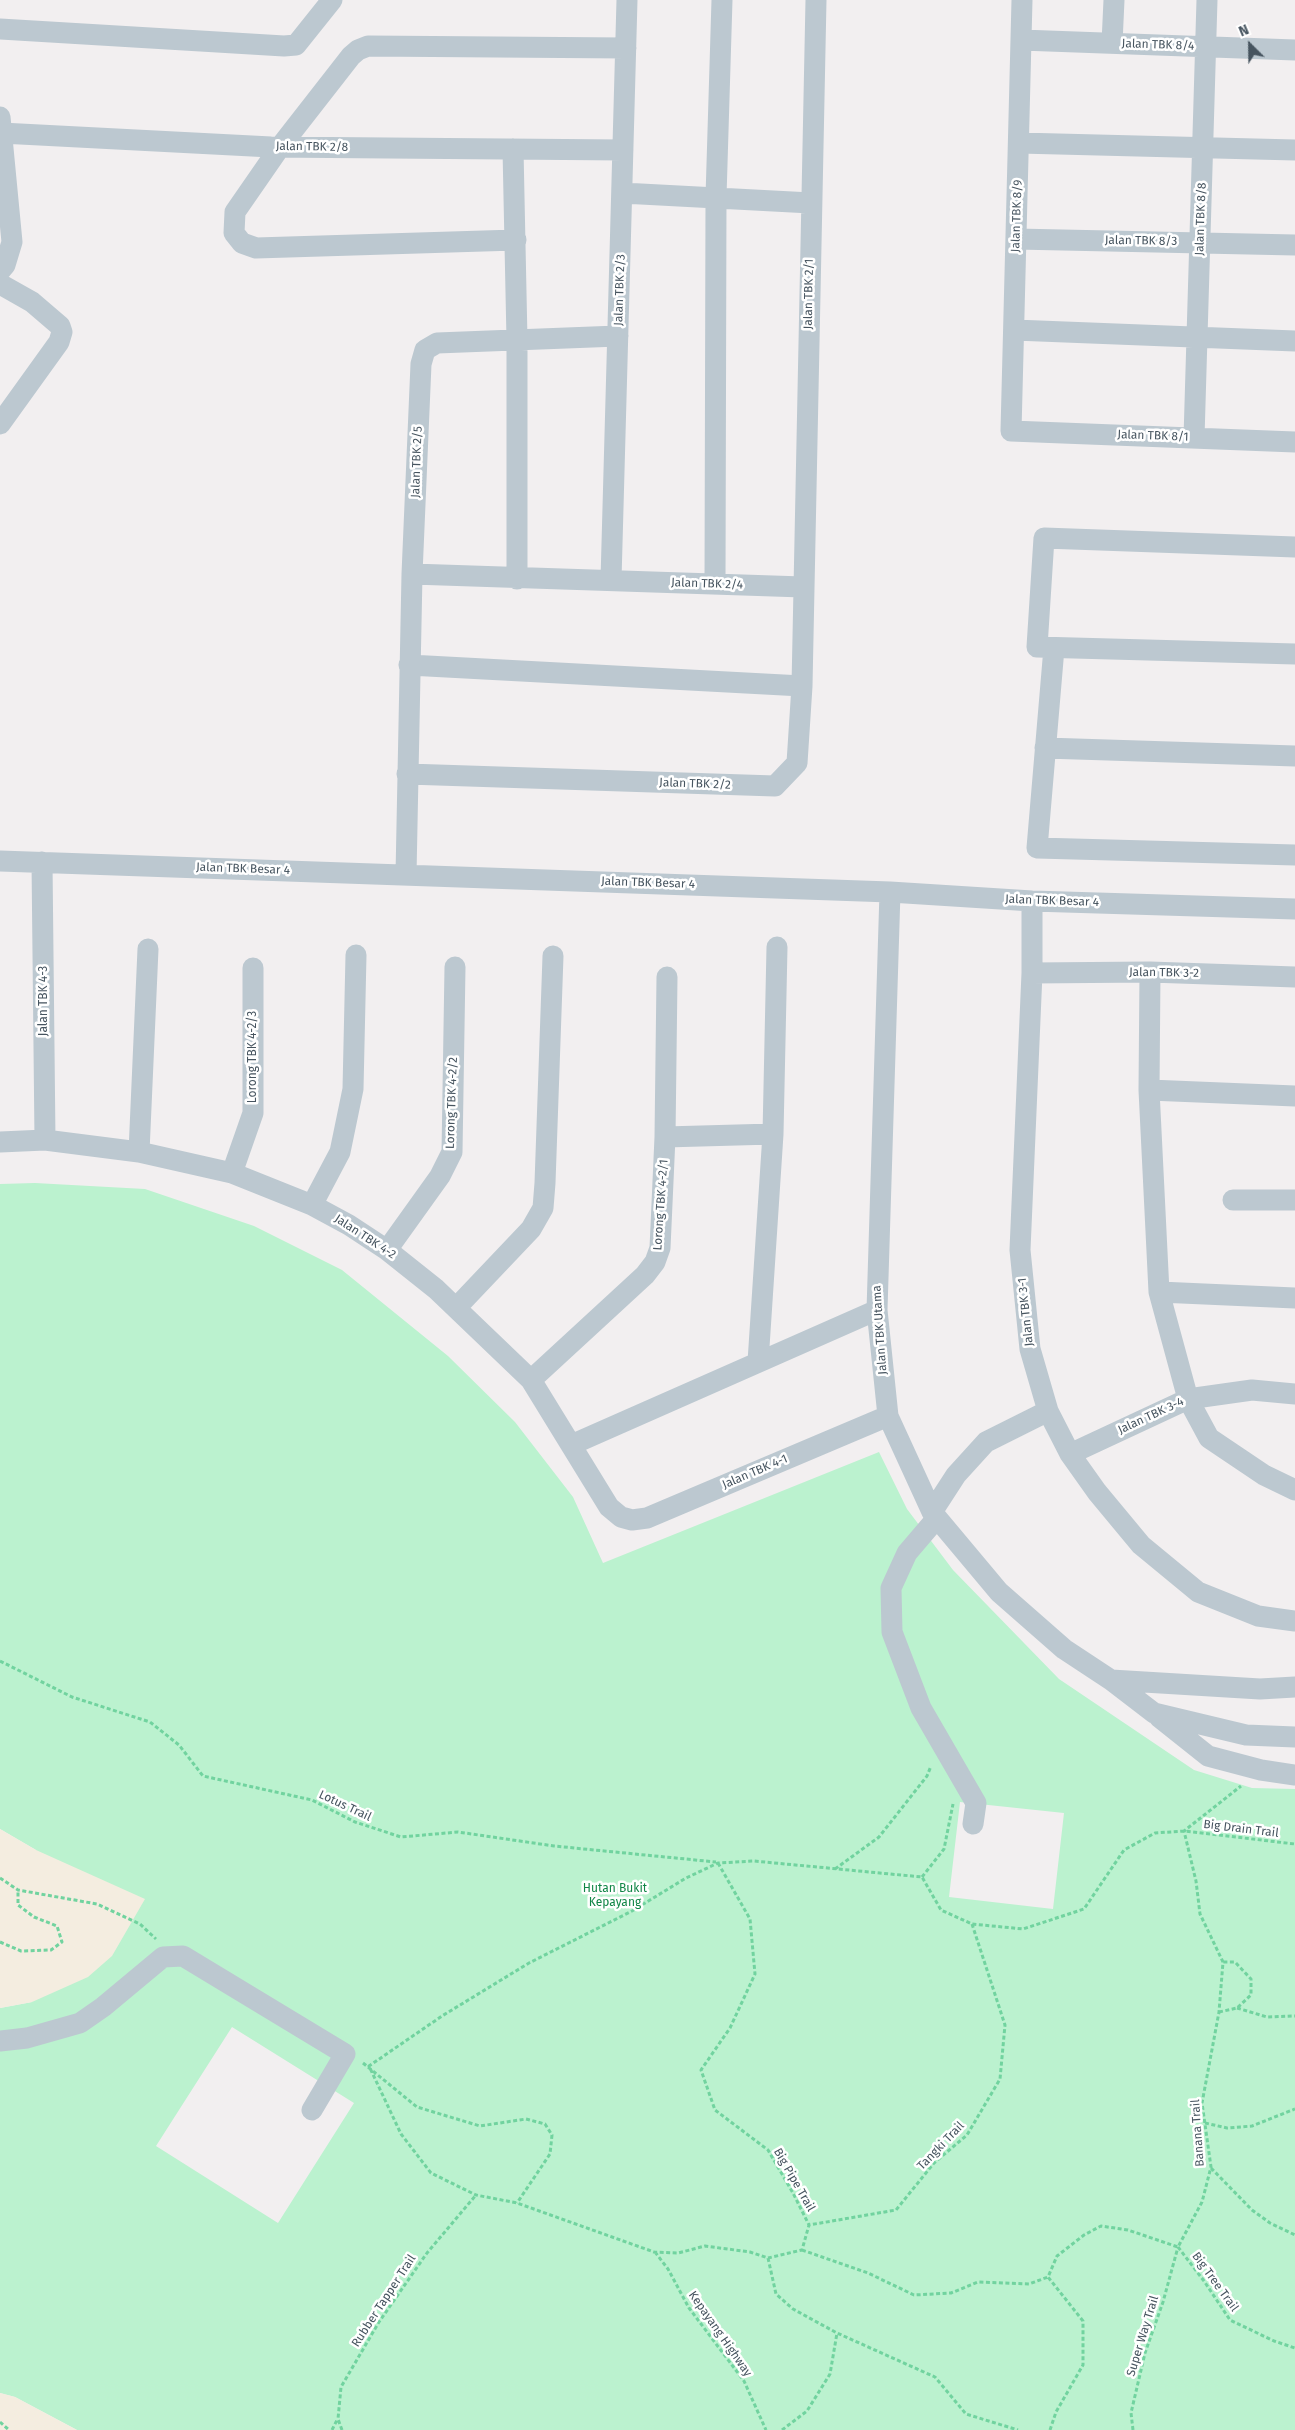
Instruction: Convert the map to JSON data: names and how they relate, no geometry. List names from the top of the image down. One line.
{"streets":{"street":["Jalan TBK 8/4","Jalan TBK 2/8","Jalan TBK 8/9","Jalan TBK 8/8","Jalan TBK 8/3","Jalan TBK 2/3","Jalan TBK 2/1","Jalan TBK 8/1","Jalan TBK 2/5","Jalan TBK 2/4","Jalan TBK 2/2","Jalan TBK Besar 4","Jalan TBK 3-2","Jalan TBK 4-3","Lorong TBK 4-2/3","Lorong TBK 4-2/2","Lorong TBK 4-2/1","Jalan TBK 4-2","Jalan TBK 3-1","Jalan TBK Utama","Jalan TBK 3-4","Jalan TBK 4-1"],"path":["Lotus Trail","Big Drain Trail","Banana Trail","Tangki Trail","Big Pipe Trail","Big Tree Trail","Rubber Tapper Trail","Kepayang Highway","Super Way Trail"]},"crossings":[["Jalan TBK 8/4","Jalan TBK 8/9"],["Jalan TBK 8/4","Jalan TBK 8/8"],["Jalan TBK 2/8","Jalan TBK 2/3"],["Jalan TBK 8/9","Jalan TBK 8/3"],["Jalan TBK 8/9","Jalan TBK 8/1"],["Jalan TBK 8/8","Jalan TBK 8/3"],["Jalan TBK 8/8","Jalan TBK 8/1"],["Jalan TBK 2/3","Jalan TBK 2/4"],["Jalan TBK 2/1","Jalan TBK 2/4"],["Jalan TBK 2/1","Jalan TBK 2/2"],["Jalan TBK 2/5","Jalan TBK 2/4"],["Jalan TBK 2/5","Jalan TBK 2/2"],["Jalan TBK 2/5","Jalan TBK Besar 4"],["Jalan TBK 2/4","Jalan TBK 2/2"],["Jalan TBK Besar 4","Jalan TBK 4-3"],["Jalan TBK Besar 4","Jalan TBK 3-1"],["Jalan TBK Besar 4","Jalan TBK Utama"],["Jalan TBK 3-2","Jalan TBK 3-1"],["Jalan TBK 4-3","Jalan TBK 4-2"],["Lorong TBK 4-2/3","Jalan TBK 4-2"],["Lorong TBK 4-2/2","Jalan TBK 4-2"],["Lorong TBK 4-2/1","Jalan TBK 4-2"],["Jalan TBK 4-2","Jalan TBK 4-1"],["Jalan TBK 3-1","Jalan TBK 3-4"],["Jalan TBK Utama","Jalan TBK 4-1"],["Lotus Trail","Big Pipe Trail"],["Big Drain Trail","Banana Trail"],["Big Drain Trail","Tangki Trail"],["Banana Trail","Big Tree Trail"],["Banana Trail","Super Way Trail"],["Tangki Trail","Big Pipe Trail"],["Big Tree Trail","Super Way Trail"]],"parks":["Hutan Bukit Kepayang"],"north":"top left"}
